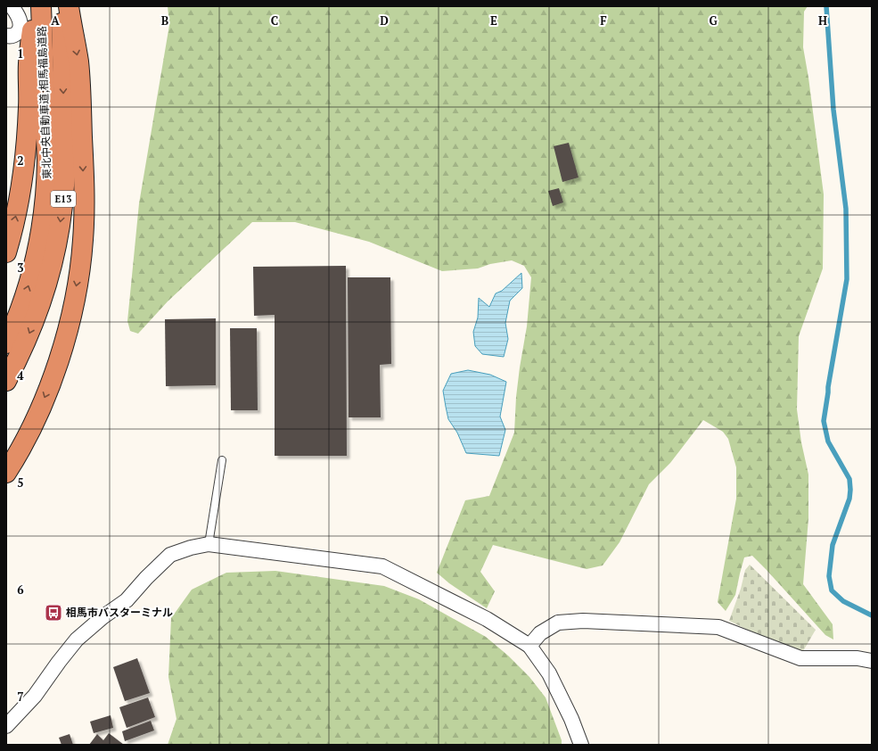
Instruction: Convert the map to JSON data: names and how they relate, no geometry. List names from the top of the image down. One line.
{"streets":{"highway":["東北中央自動車道;相馬福島道路","E13"]},"places":{"bus stop":["相馬市バスターミナル"]},"grid":{"columns":["A","B","C","D","E","F","G","H"],"rows":["1","2","3","4","5","6","7"]}}
